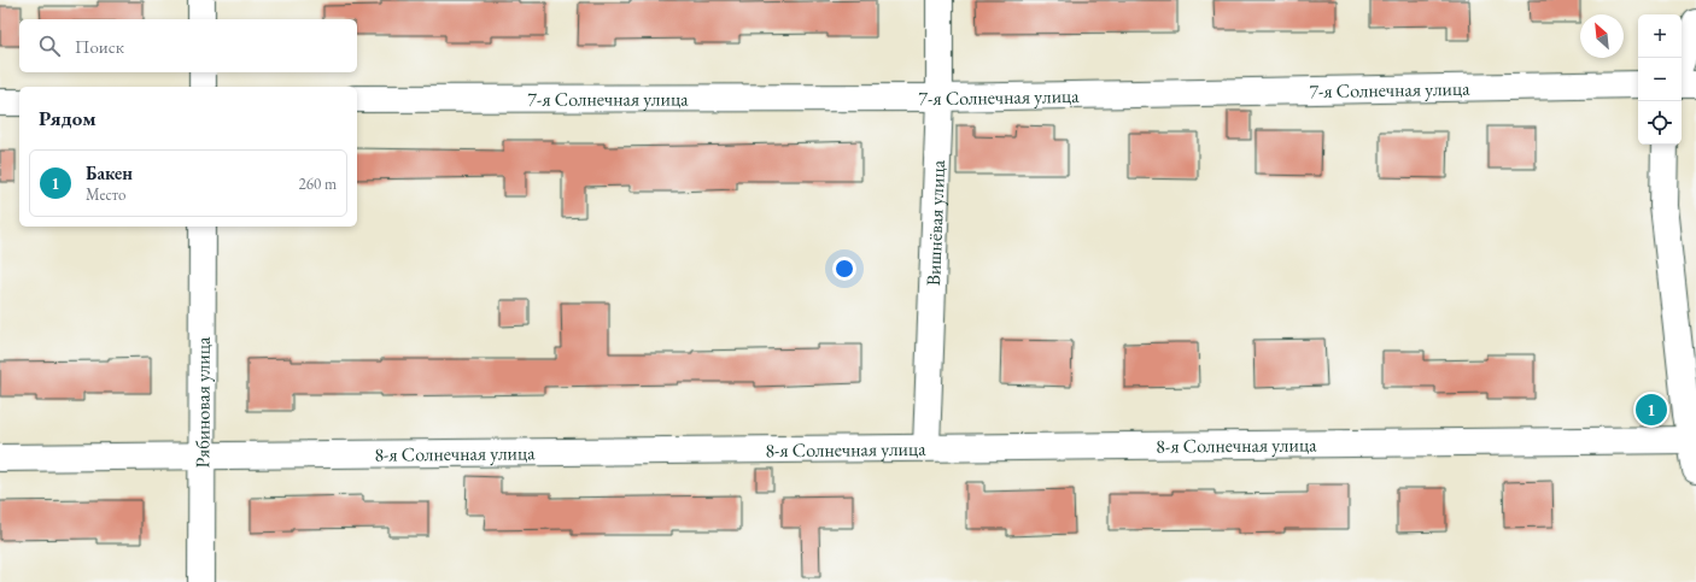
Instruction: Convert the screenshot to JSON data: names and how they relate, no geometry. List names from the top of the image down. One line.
{"streets":{"street":["7-я Солнечная улица","Вишнёвая улица","Рябиновая улица","8-я Солнечная улица"]},"crossings":[["7-я Солнечная улица","Вишнёвая улица"],["Вишнёвая улица","8-я Солнечная улица"],["Рябиновая улица","8-я Солнечная улица"]],"north":"top left","page":{"map_buttons":["+","−"],"search":"Поиск","heading":"Рядом","list":[{"mark":"1","name":"Бакен","note":"Место","value":"260 m"}],"pins":"1"}}
